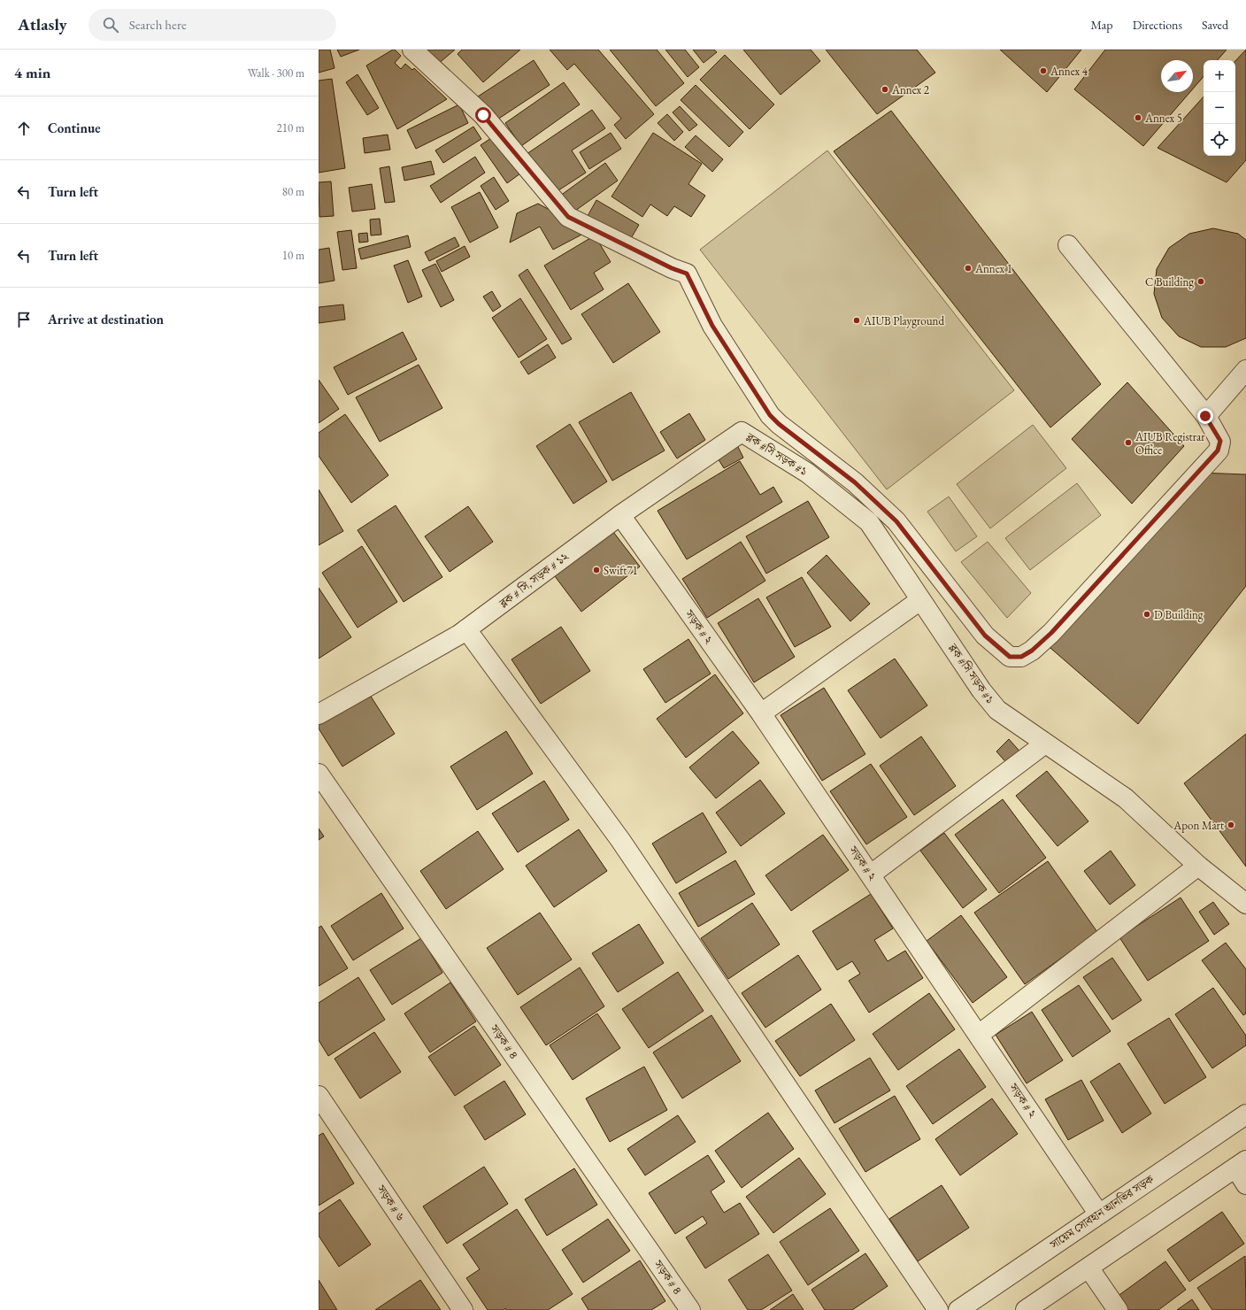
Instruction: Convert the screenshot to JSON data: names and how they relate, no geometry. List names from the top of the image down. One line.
{"streets":{"street":["ব্লক #সি সড়ক #১","ব্লক # সি, সড়ক # ১২","সড়ক # ২","সড়ক # ৪","সড়ক # ৬","সায়েম সোবহান আনভির সড়ক"]},"crossings":[["ব্লক #সি সড়ক #১","ব্লক # সি, সড়ক # ১২"],["ব্লক # সি, সড়ক # ১২","সড়ক # ২"],["সড়ক # ২","সায়েম সোবহান আনভির সড়ক"]],"places":["Annex 4","Annex 2","Annex 5","Annex 1","C Building","AIUB Playground","AIUB Registrar Office","Swift71","D Building","Apon Mart"],"north":"top right","page":{"header":"Atlasly","search":"Search here","nav":["Map","Directions","Saved"],"heading":["4 min","Walk · 300 m"],"map_buttons":["+","−"],"list":[["Continue","210 m"],["Turn left","80 m"],["Turn left","10 m"],"Arrive at destination"]}}
